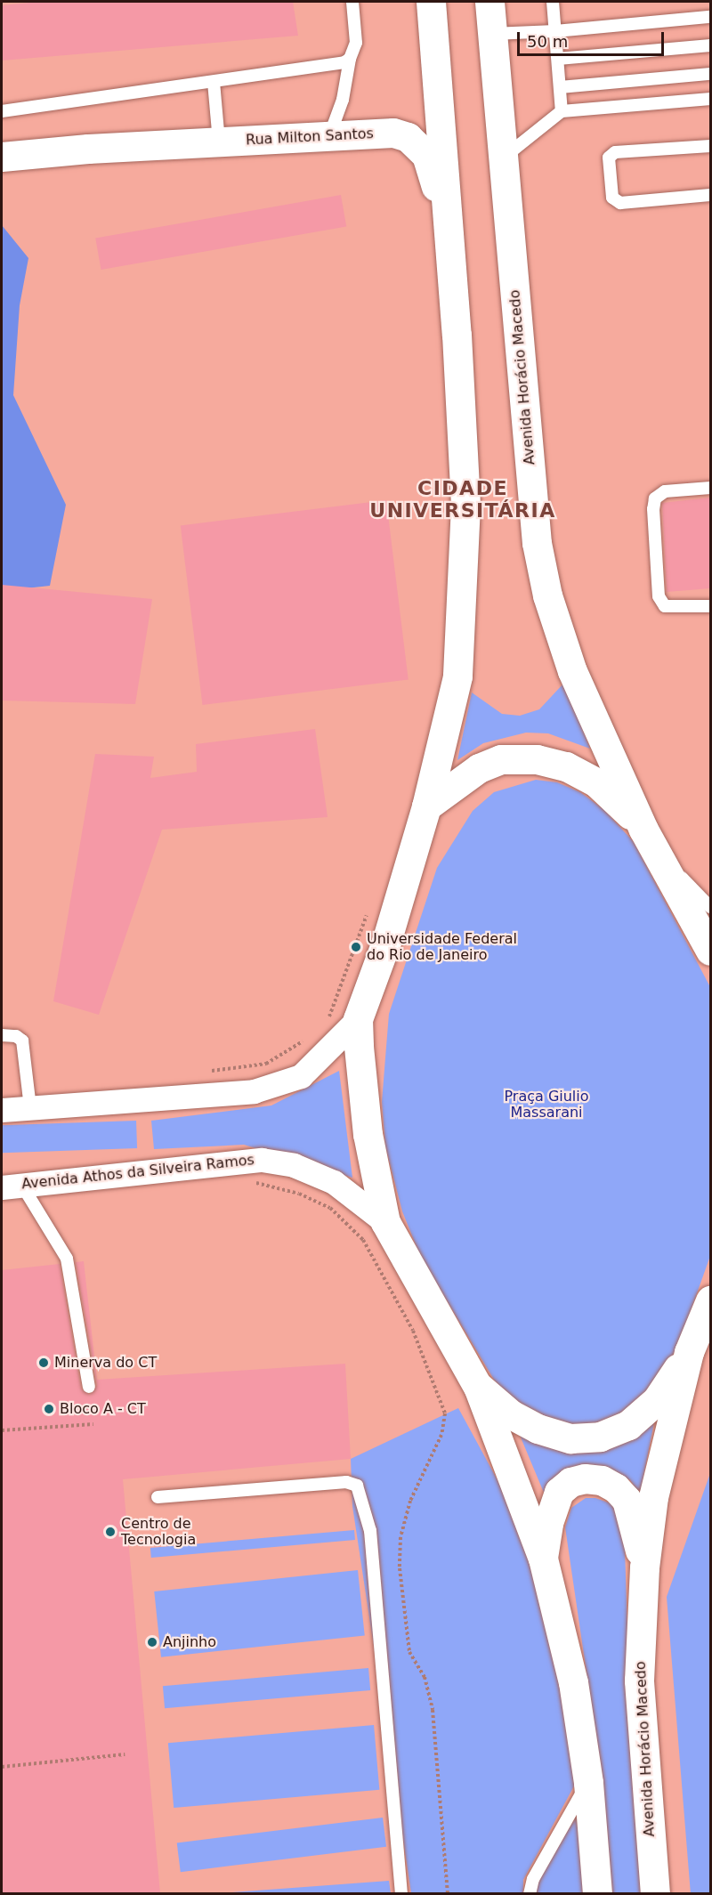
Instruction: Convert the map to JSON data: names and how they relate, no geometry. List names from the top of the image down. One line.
{"streets":{"street":["Rua Milton Santos","Avenida Horácio Macedo","Avenida Athos da Silveira Ramos"]},"districts":["CIDADE UNIVERSITÁRIA"],"parks":["Praça Giulio Massarani"],"places":["Universidade Federal do Rio de Janeiro","Minerva do CT","Bloco A - CT","Centro de Tecnologia","Anjinho"],"scale_bar":"50 m"}
